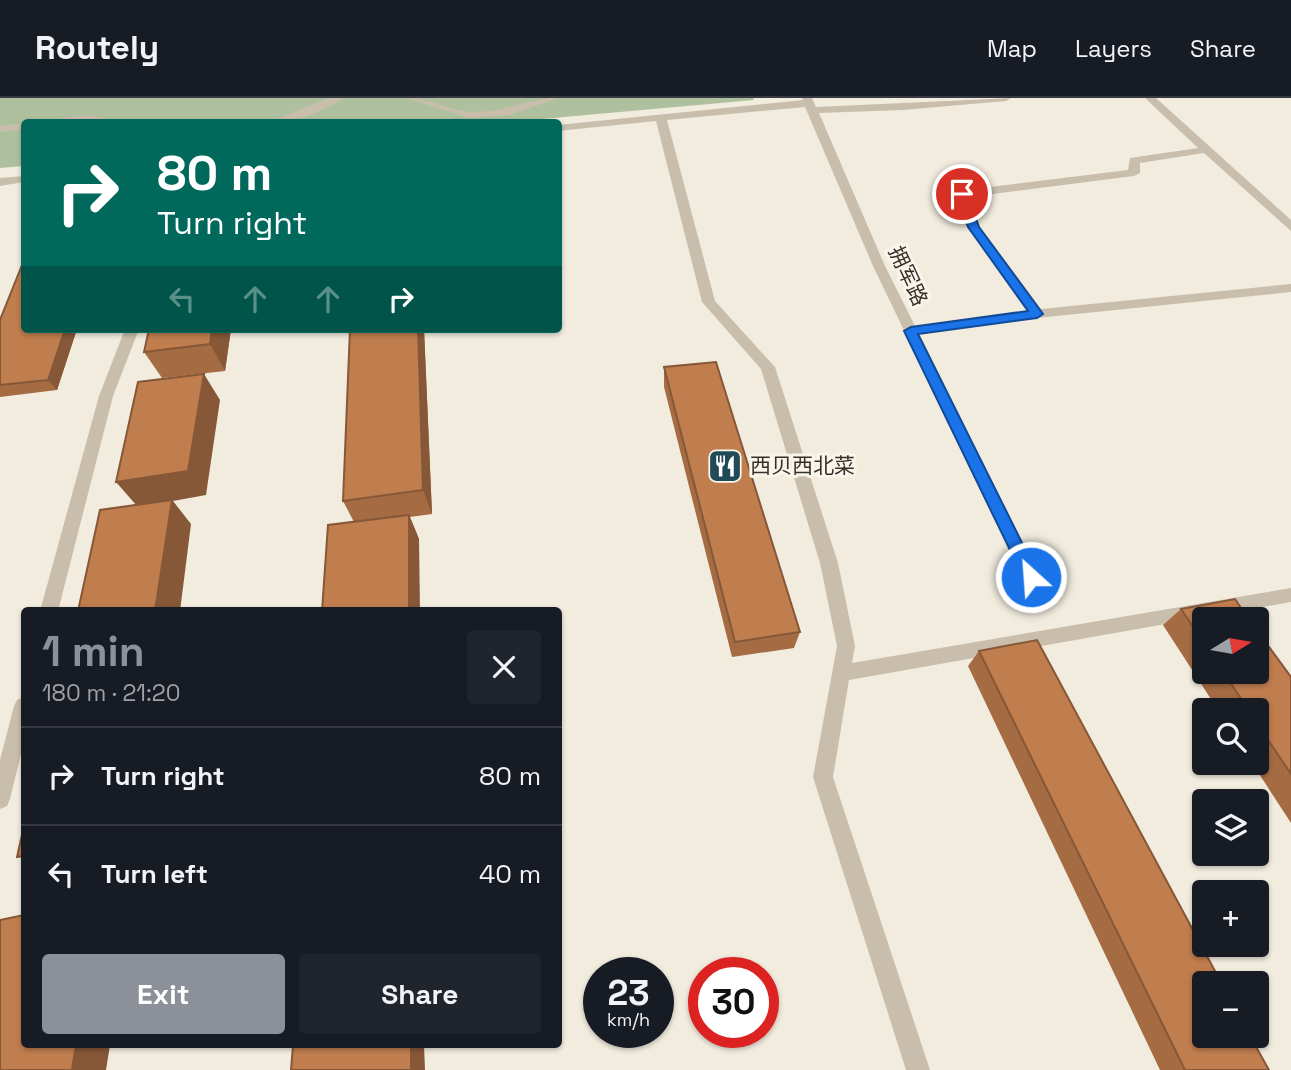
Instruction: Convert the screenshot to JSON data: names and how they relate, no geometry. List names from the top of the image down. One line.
{"streets":{"street":["拥军路"]},"places":{"restaurant":["西贝西北菜"]},"north":"right","page":{"header":"Routely","nav":["Map","Layers","Share"],"turn":["80 m","Turn right"],"map_buttons":["+","−"],"heading":["1 min","180 m · 21:20"],"list":[{"name":"Turn right","value":"80 m"},{"name":"Turn left","value":"40 m"}],"buttons":["Exit","Share"],"speed":"23 km/h","limit":"30"}}
